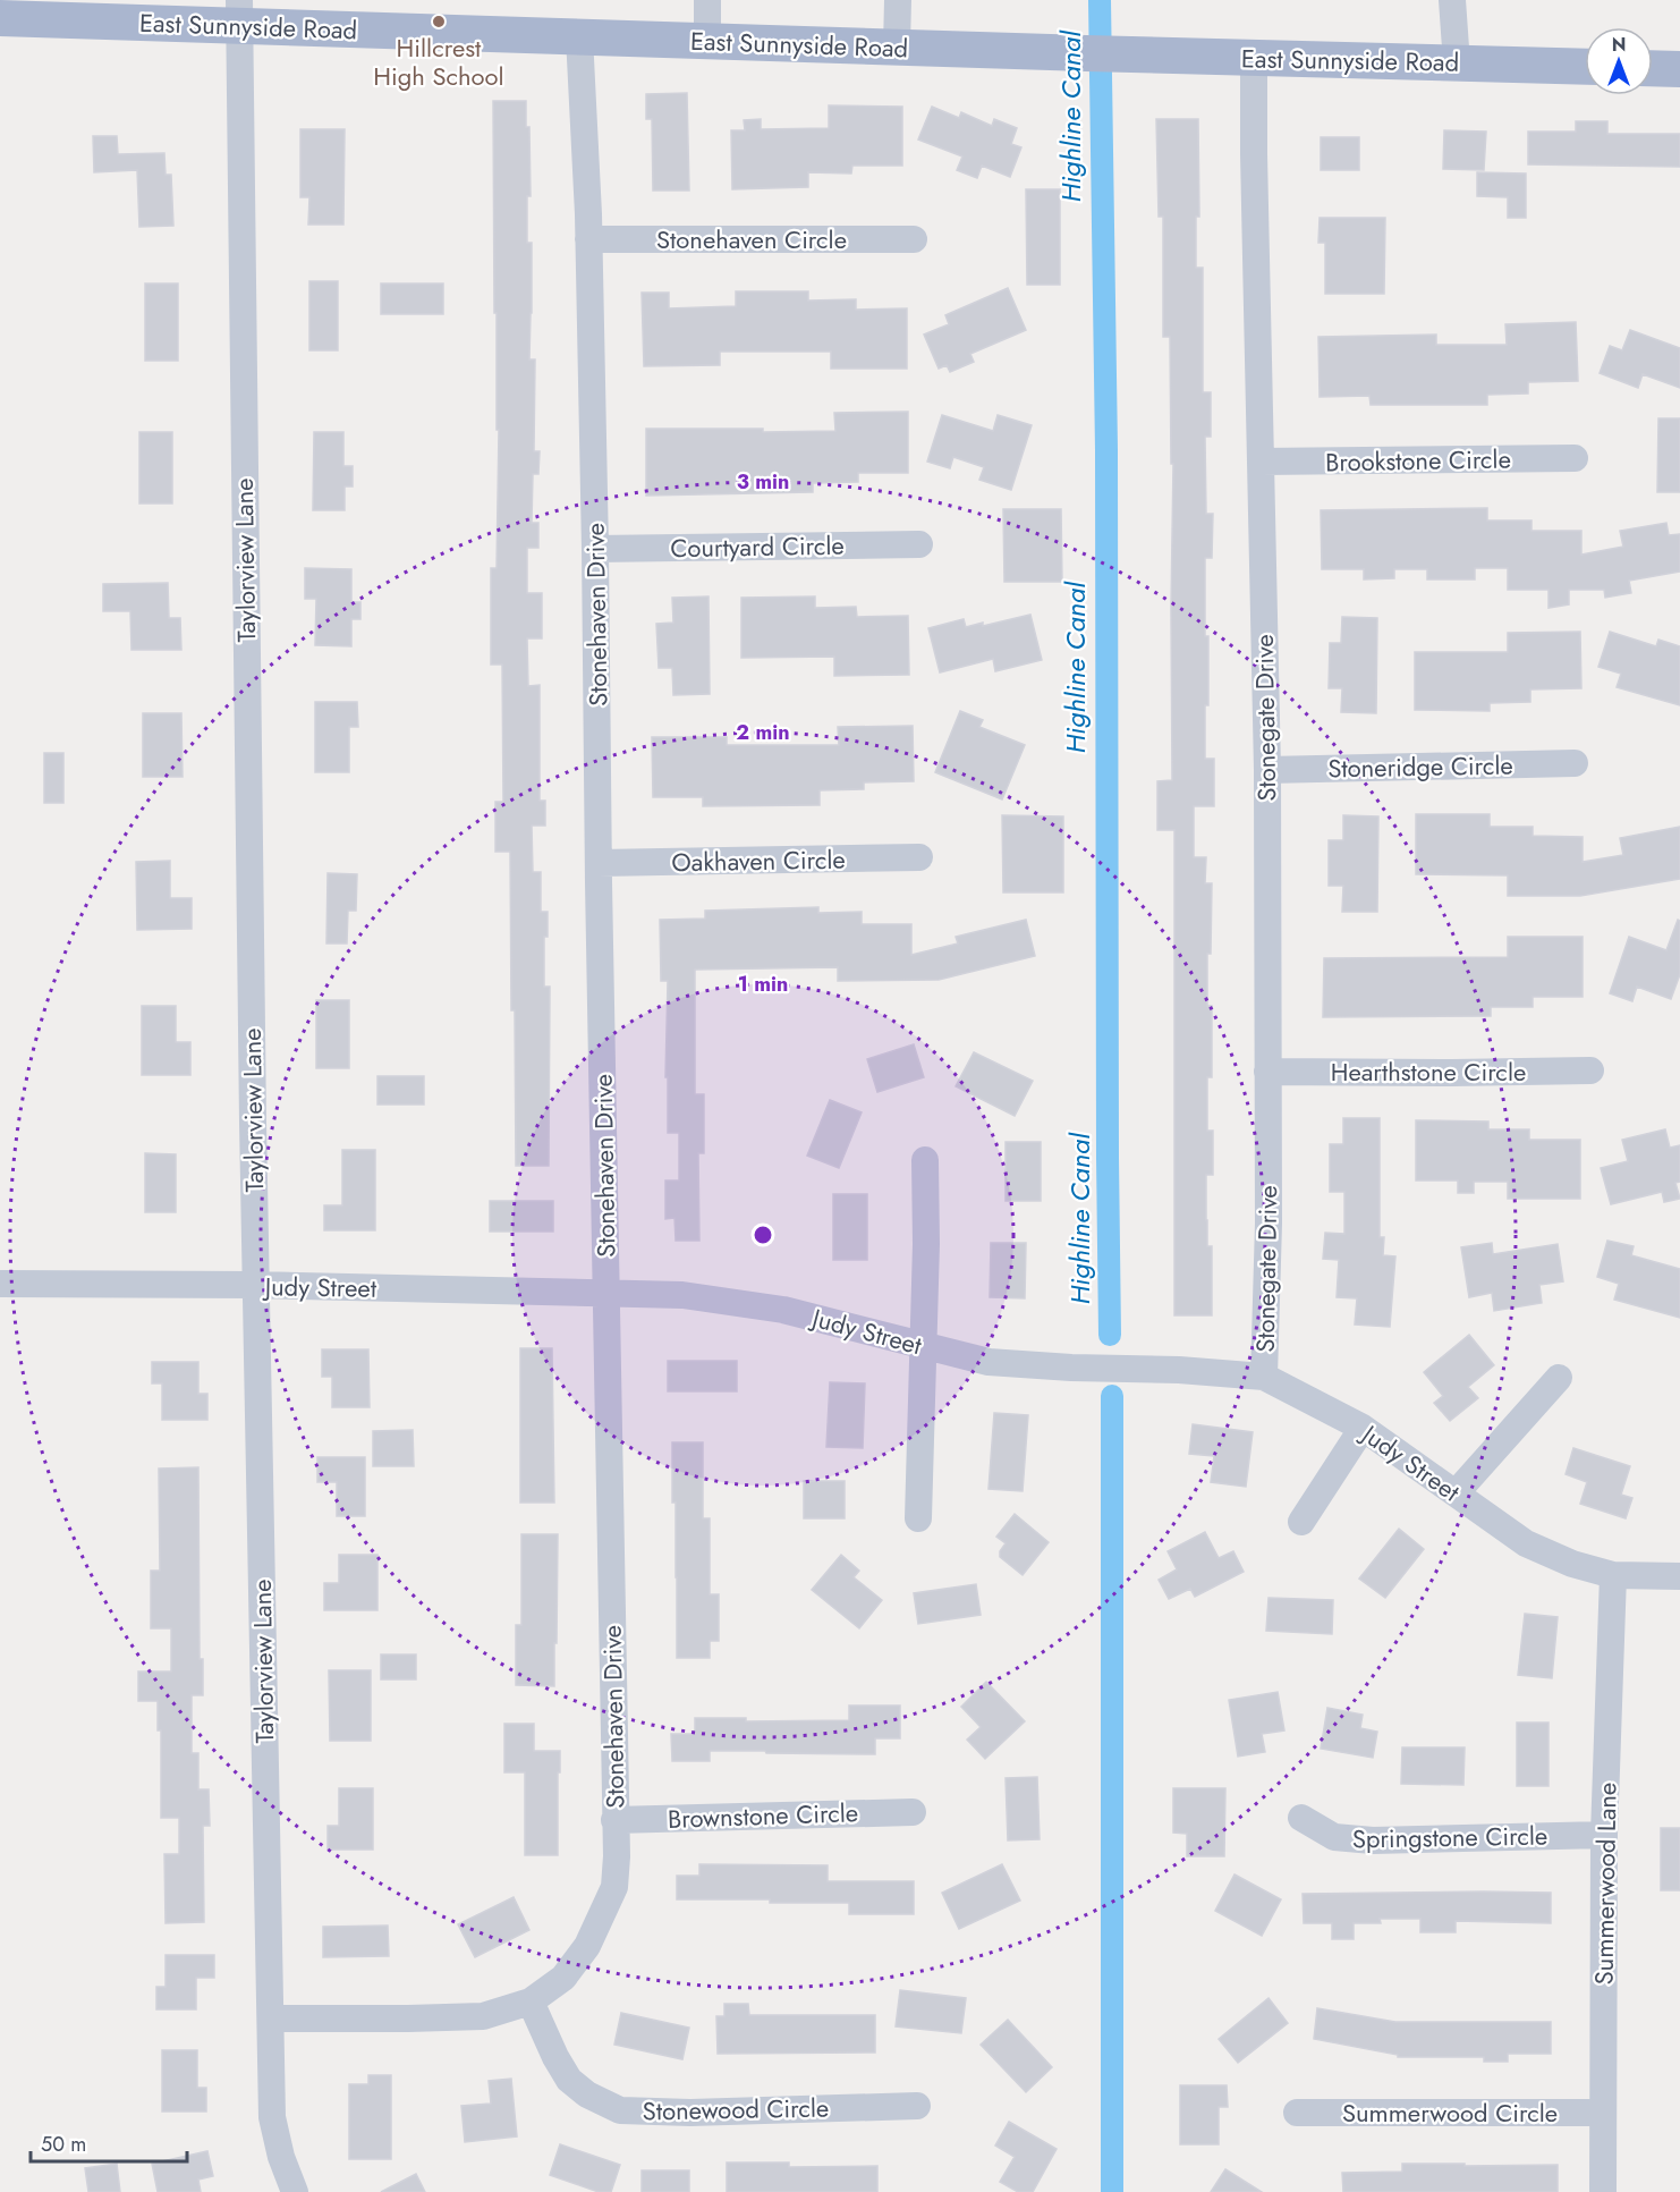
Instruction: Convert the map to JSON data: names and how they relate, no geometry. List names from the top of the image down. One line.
{"streets":{"main road":["East Sunnyside Road"],"street":["Stonehaven Circle","Brookstone Circle","Courtyard Circle","Taylorview Lane","Stonehaven Drive","Stonegate Drive","Stoneridge Circle","Oakhaven Circle","Hearthstone Circle","Judy Street","Brownstone Circle","Springstone Circle","Summerwood Lane","Stonewood Circle","Summerwood Circle"]},"crossings":[["East Sunnyside Road","Taylorview Lane"],["East Sunnyside Road","Stonehaven Drive"],["East Sunnyside Road","Stonegate Drive"],["Stonehaven Circle","Stonehaven Drive"],["Brookstone Circle","Stonegate Drive"],["Courtyard Circle","Stonehaven Drive"],["Taylorview Lane","Stonehaven Drive"],["Taylorview Lane","Judy Street"],["Stonehaven Drive","Oakhaven Circle"],["Stonehaven Drive","Judy Street"],["Stonehaven Drive","Brownstone Circle"],["Stonehaven Drive","Stonewood Circle"],["Stonegate Drive","Stoneridge Circle"],["Stonegate Drive","Hearthstone Circle"],["Stonegate Drive","Judy Street"],["Judy Street","Summerwood Lane"],["Springstone Circle","Summerwood Lane"],["Summerwood Lane","Summerwood Circle"]],"water":["Highline Canal"],"places":["Hillcrest High School"],"scale_bar":"50 m","north":"top","rings":["3 min","2 min","1 min"]}
